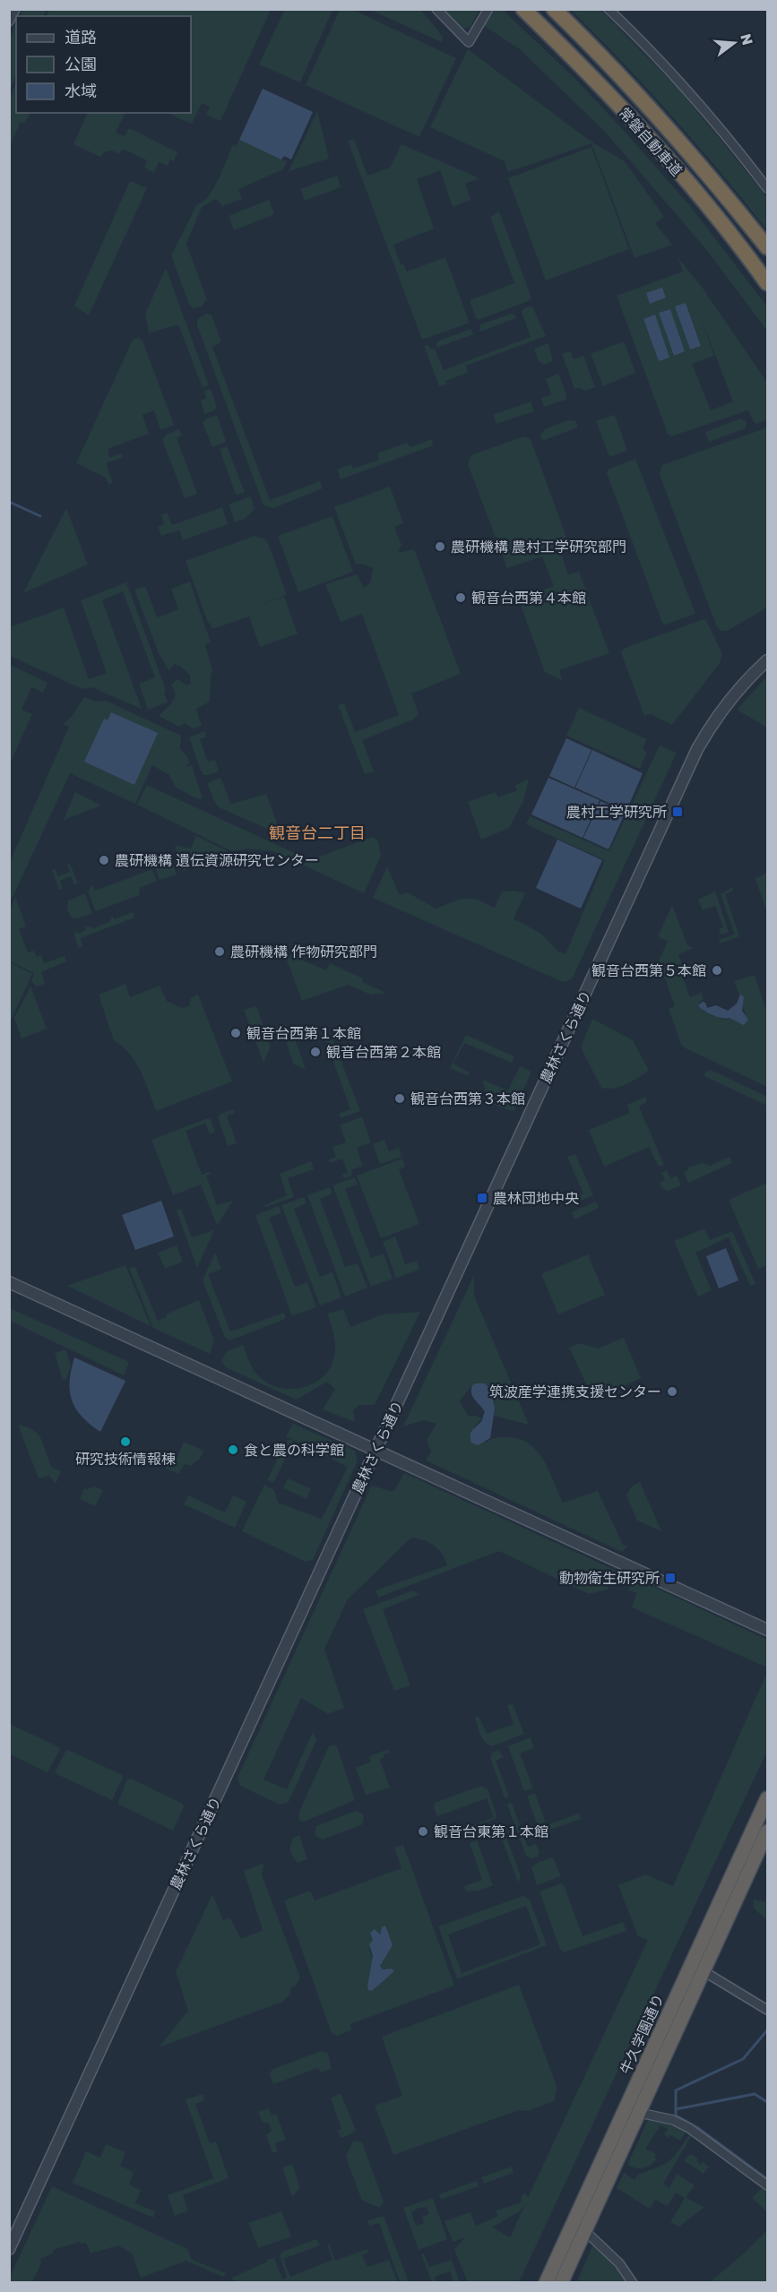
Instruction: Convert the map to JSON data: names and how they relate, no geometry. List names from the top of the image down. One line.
{"streets":{"highway":["常磐自動車道","牛久学園通り"],"street":["農林さくら通り"]},"districts":["観音台二丁目"],"places":{"other":["農研機構 農村工学研究部門","観音台西第４本館","農研機構 遺伝資源研究センター","農研機構 作物研究部門","観音台西第５本館","観音台西第１本館","観音台西第２本館","観音台西第３本館","筑波産学連携支援センター","研究技術情報棟","食と農の科学館","観音台東第１本館"],"transit":["農村工学研究所","農林団地中央","動物衛生研究所"]},"legend":["道路","公園","水域"],"north":"right"}
